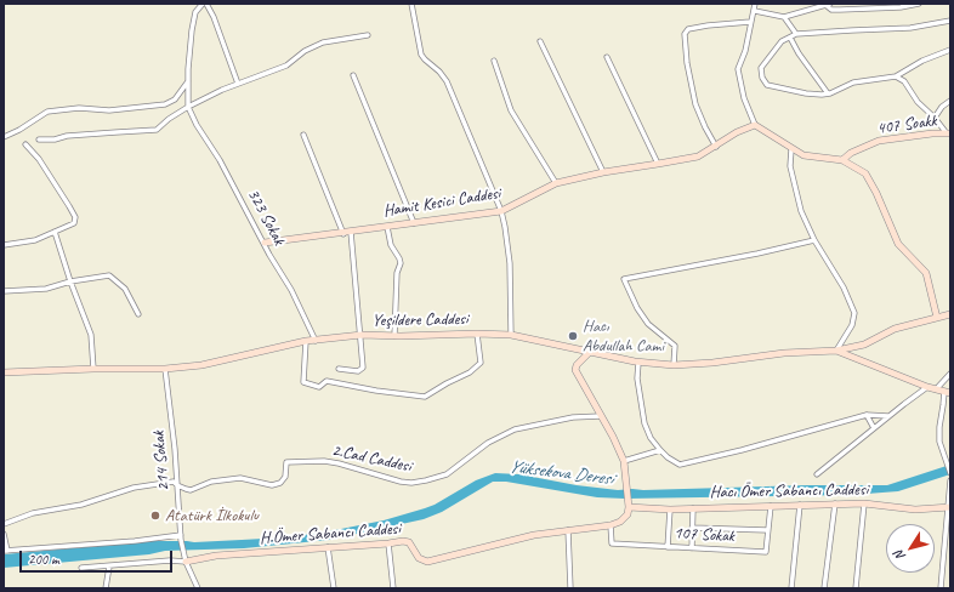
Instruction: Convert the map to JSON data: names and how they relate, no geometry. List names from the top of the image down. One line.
{"streets":{"street":["407 Soakk","Hamit Kesici Caddesi","323 Sokak","Yeşildere Caddesi","2.Cad Caddesi","214 Sokak","Hacı Ömer Sabancı Caddesi","H.Ömer Sabancı Caddesi","107 Sokak"]},"crossings":[["Hamit Kesici Caddesi","323 Sokak"],["323 Sokak","Yeşildere Caddesi"],["Yeşildere Caddesi","214 Sokak"],["2.Cad Caddesi","214 Sokak"],["214 Sokak","H.Ömer Sabancı Caddesi"],["Hacı Ömer Sabancı Caddesi","107 Sokak"],["H.Ömer Sabancı Caddesi","107 Sokak"]],"water":["Yüksekova Deresi"],"places":["Hacı Abdullah Cami","Atatürk İlkokulu"],"scale_bar":"200 m","north":"bottom left"}
